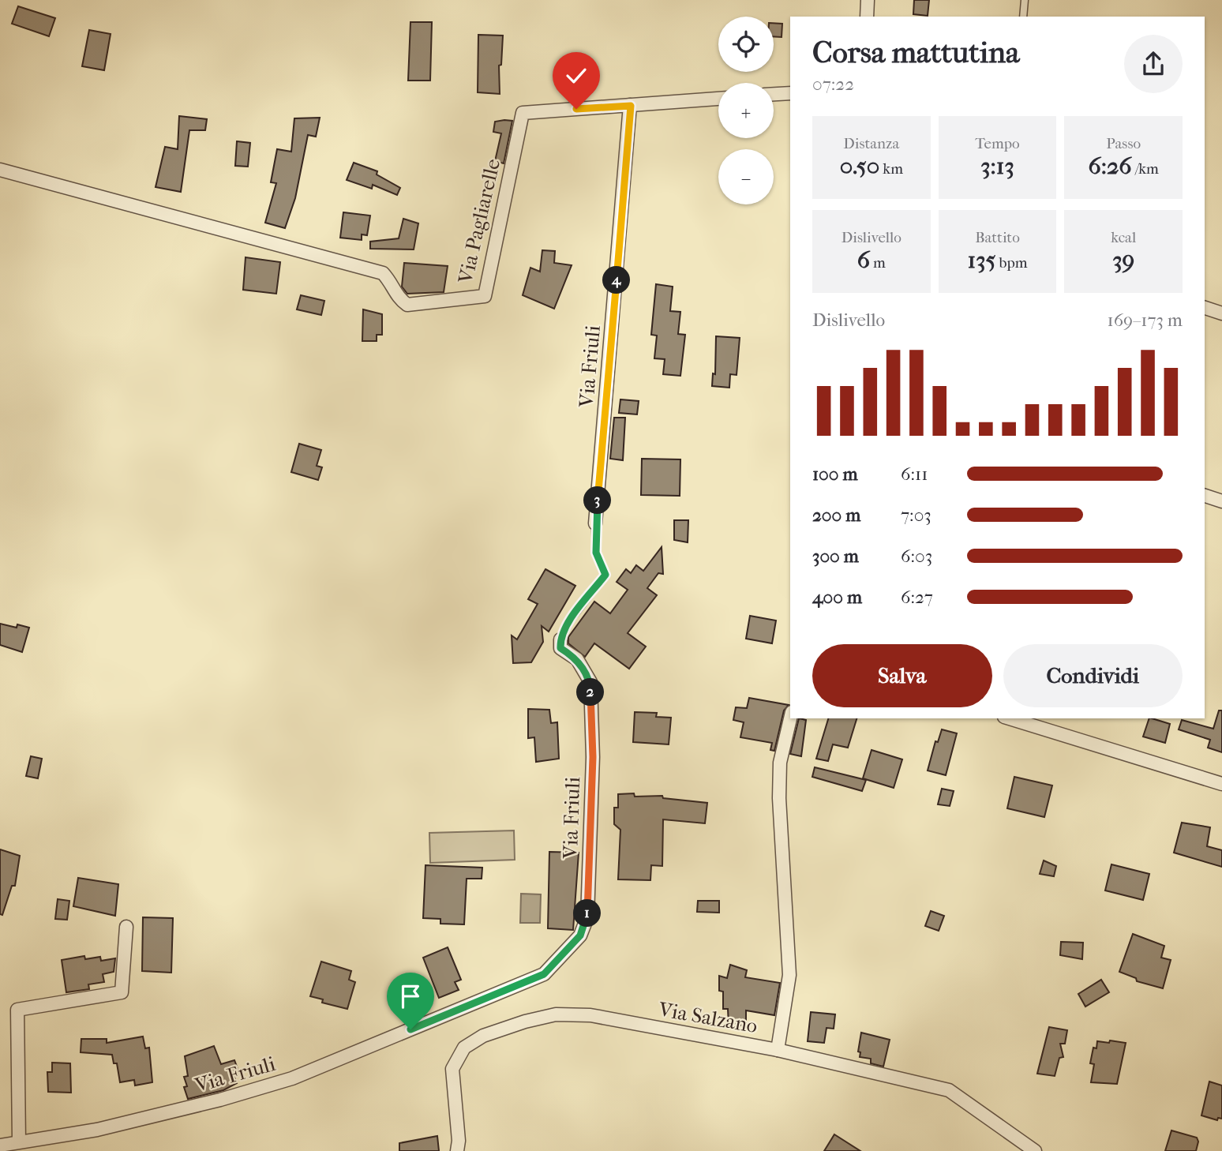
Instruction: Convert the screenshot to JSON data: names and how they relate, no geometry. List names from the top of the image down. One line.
{"streets":{"street":["Via Pagliarelle","Via Friuli","Via Salzano"]},"crossings":[["Via Pagliarelle","Via Friuli"]],"page":{"map_buttons":["+","−"],"heading":["Corsa mattutina","07:22"],"stats":[["Distanza","0.50 km"],["Tempo","3:13"],["Passo","6:26 /km"],["Dislivello","6 m"],["Battito","135 bpm"],["kcal","39"]],"pins":["4","3","2","1"],"chart":["Dislivello","169–173 m"],"list":[{"name":"100 m","note":"6:11"},{"name":"200 m","note":"7:03"},{"name":"300 m","note":"6:03"},{"name":"400 m","note":"6:27"}],"buttons":["Salva","Condividi"]}}
